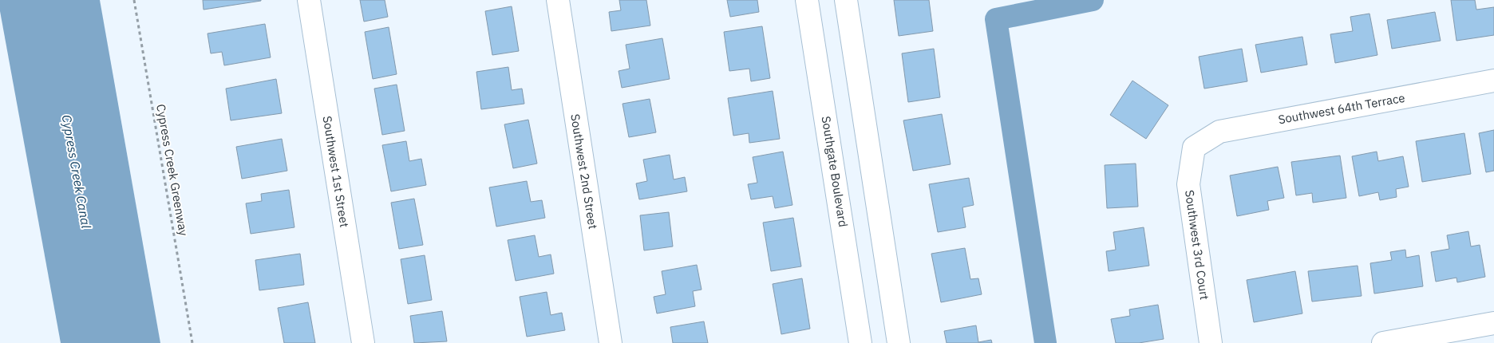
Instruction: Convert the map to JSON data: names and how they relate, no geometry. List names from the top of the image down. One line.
{"streets":{"street":["Southwest 64th Terrace","Southwest 1st Street","Southwest 2nd Street","Southgate Boulevard","Southwest 3rd Court"],"path":["Cypress Creek Greenway"]},"crossings":[["Southwest 64th Terrace","Southwest 3rd Court"]],"water":["Cypress Creek Canal"]}
